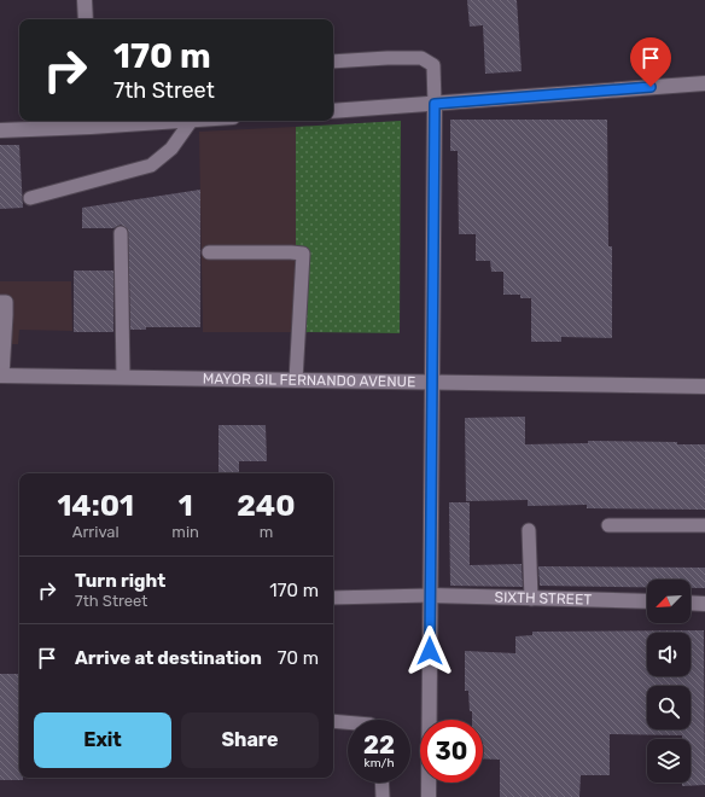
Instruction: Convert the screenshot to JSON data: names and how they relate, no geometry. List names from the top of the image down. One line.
{"streets":{"street":["MAYOR GIL FERNANDO AVENUE","SIXTH STREET"]},"north":"bottom left","page":{"turn":["170 m","7th Street"],"eta":["14:01","Arrival","1","min","240","m"],"list":[{"name":"Turn right","note":"7th Street","value":"170 m"},{"name":"Arrive at destination","value":"70 m"}],"buttons":["Exit","Share"],"speed":"22 km/h","limit":"30"}}
